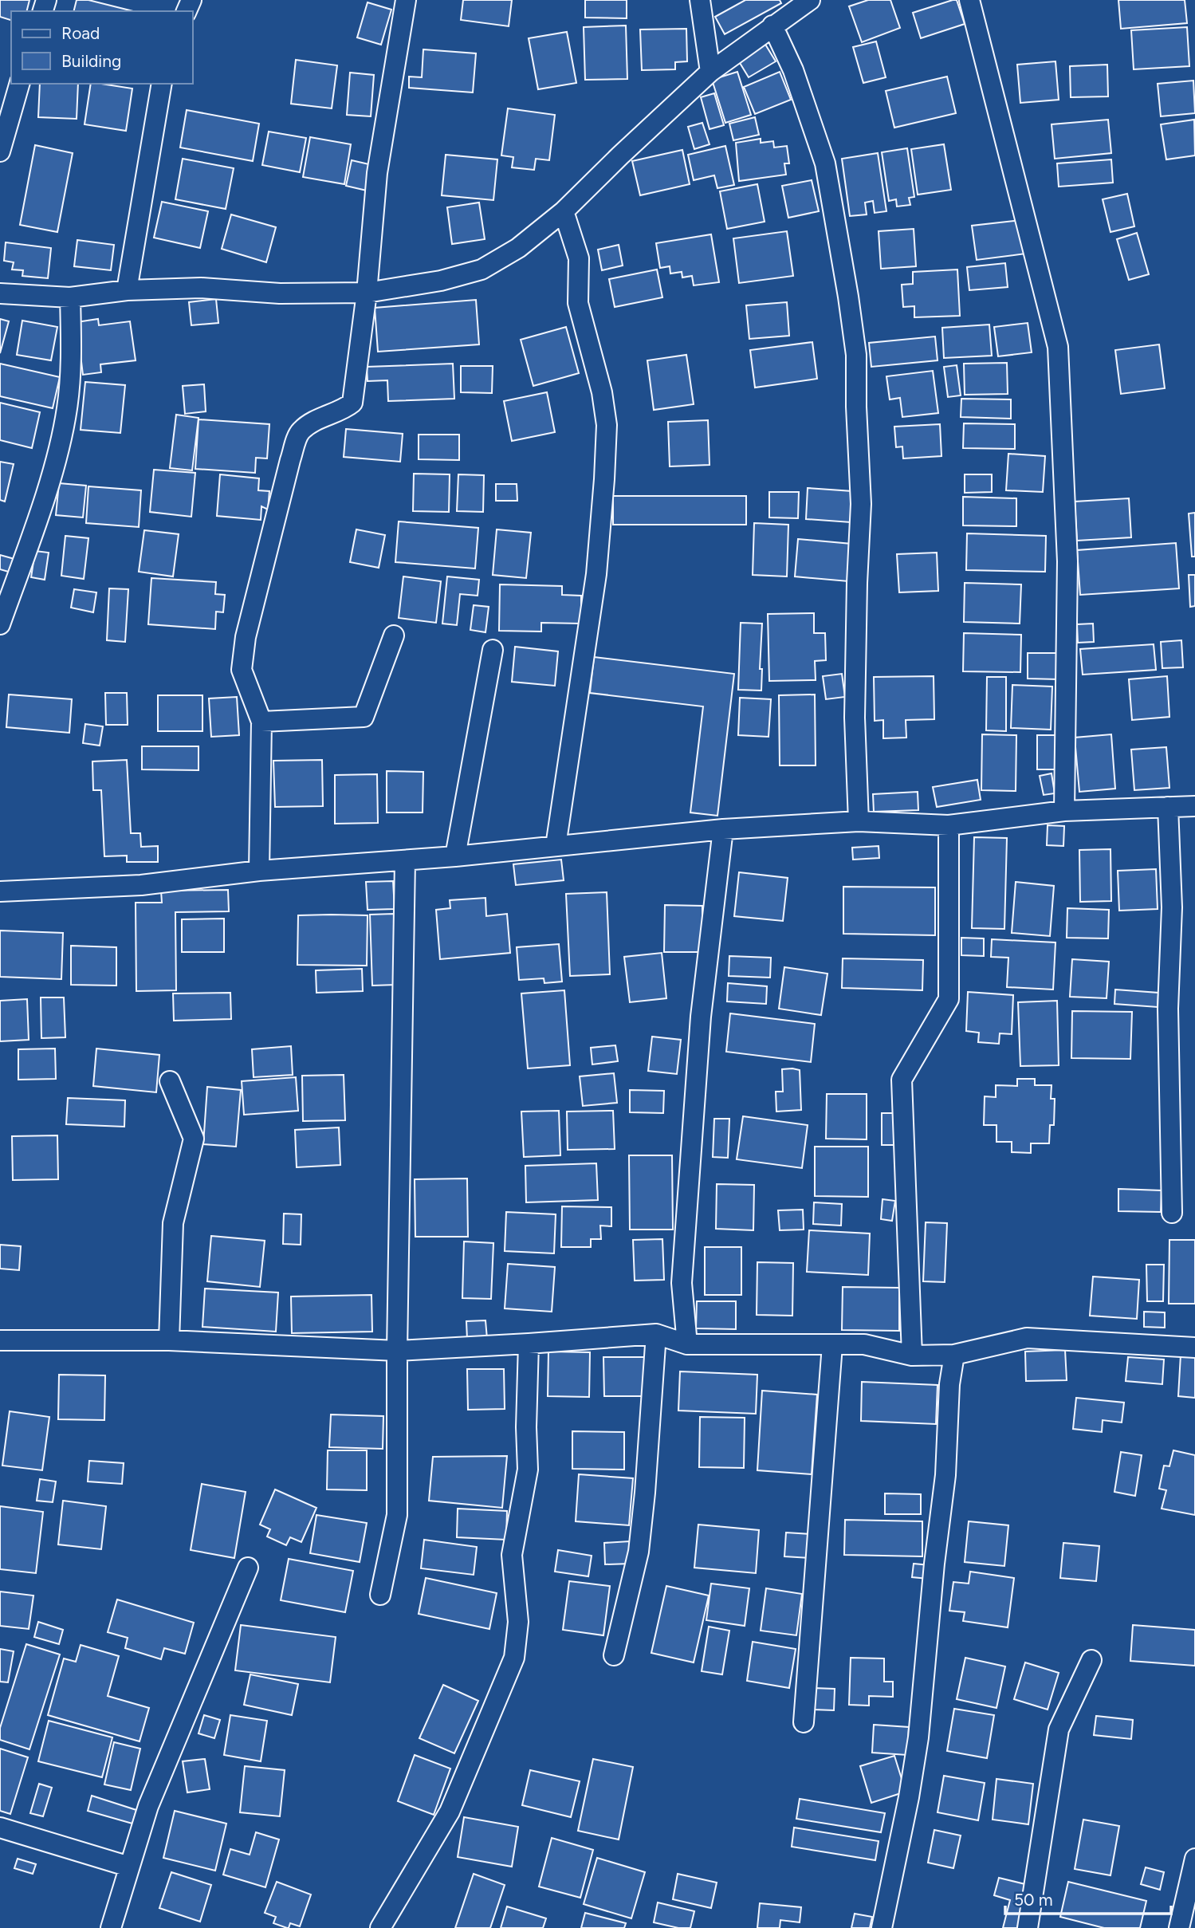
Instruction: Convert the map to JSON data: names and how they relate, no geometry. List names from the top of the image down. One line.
{"legend":["Road","Building"],"scale_bar":"50 m"}
